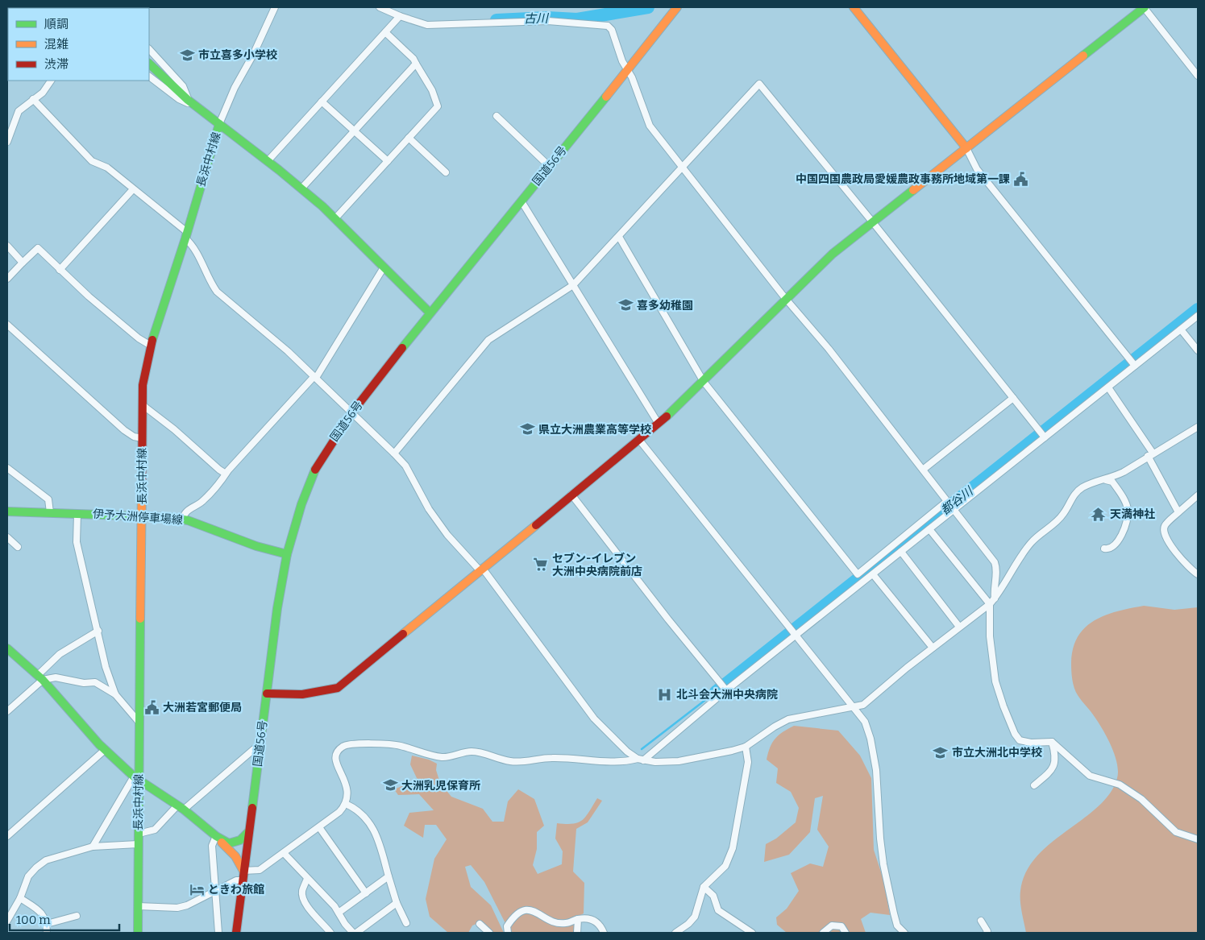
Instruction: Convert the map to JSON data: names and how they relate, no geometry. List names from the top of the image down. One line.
{"streets":{"main road":["長浜中村線","国道56号","伊予大洲停車場線"]},"crossings":[["長浜中村線","伊予大洲停車場線"],["国道56号","伊予大洲停車場線"]],"water":["古川","都谷川"],"places":{"school or university":["市立喜多小学校","喜多幼稚園","県立大洲農業高等学校","市立大洲北中学校","大洲乳児保育所"],"public building":["中国四国農政局愛媛農政事務所地域第一課","大洲若宮郵便局"],"temple":["天満神社"],"supermarket":["セブン-イレブン 大洲中央病院前店"],"hospital":["北斗会大洲中央病院"],"hotel":["ときわ旅館"]},"legend":["順調","混雑","渋滞"],"scale_bar":"100 m"}
